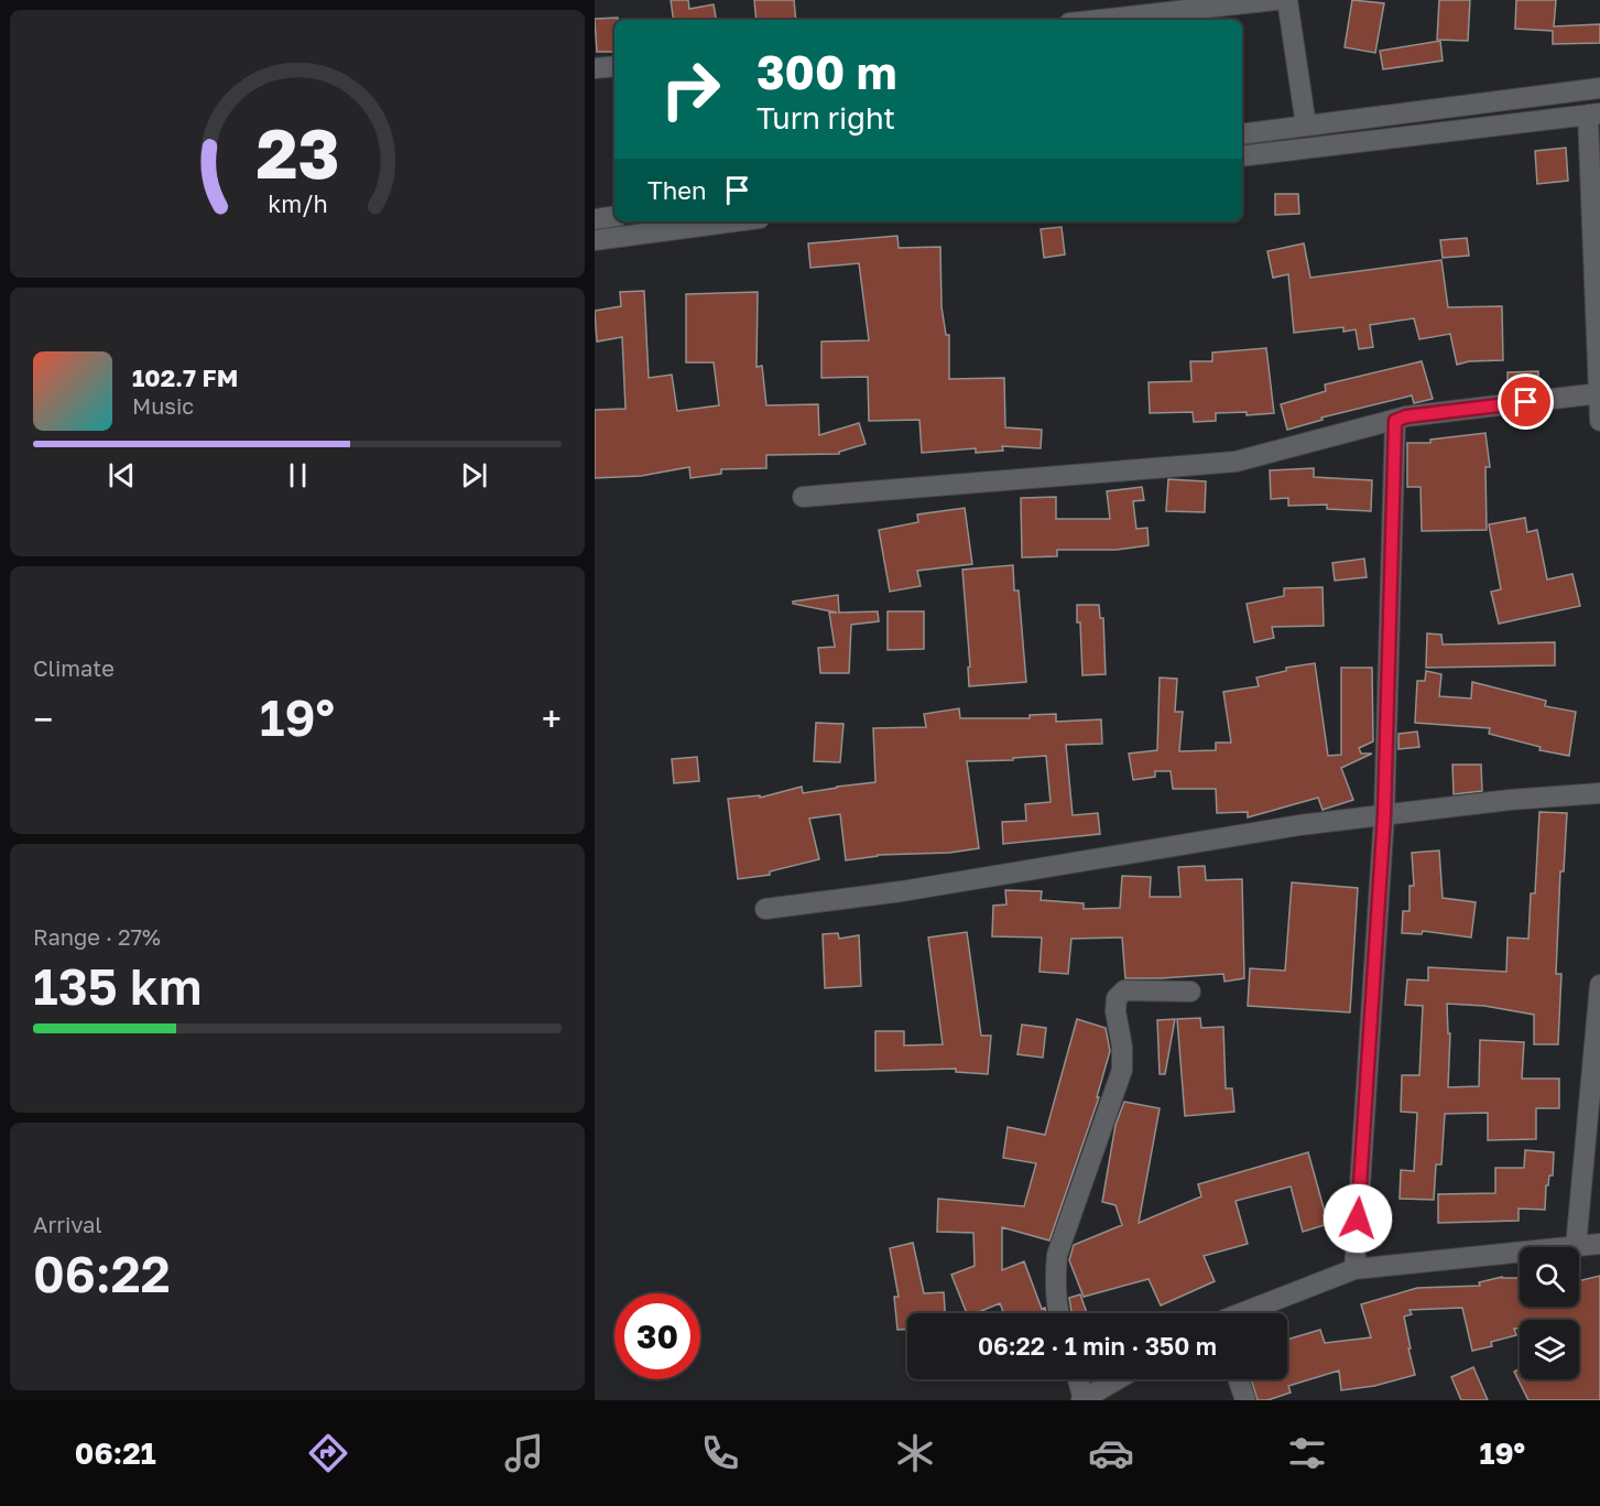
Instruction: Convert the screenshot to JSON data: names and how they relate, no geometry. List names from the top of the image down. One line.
{"page":{"turn":["300 m","Turn right"],"then":"Then","song":["102.7 FM","Music"],"tile":["Climate",["Range · 27%","135 km"],["Arrival","06:22"]],"heat":["−","19°","+"],"limit":"30","trip":"06:22 · 1 min · 350 m","tabs":["06:21","19°"],"gauge":["23","km/h"]}}
